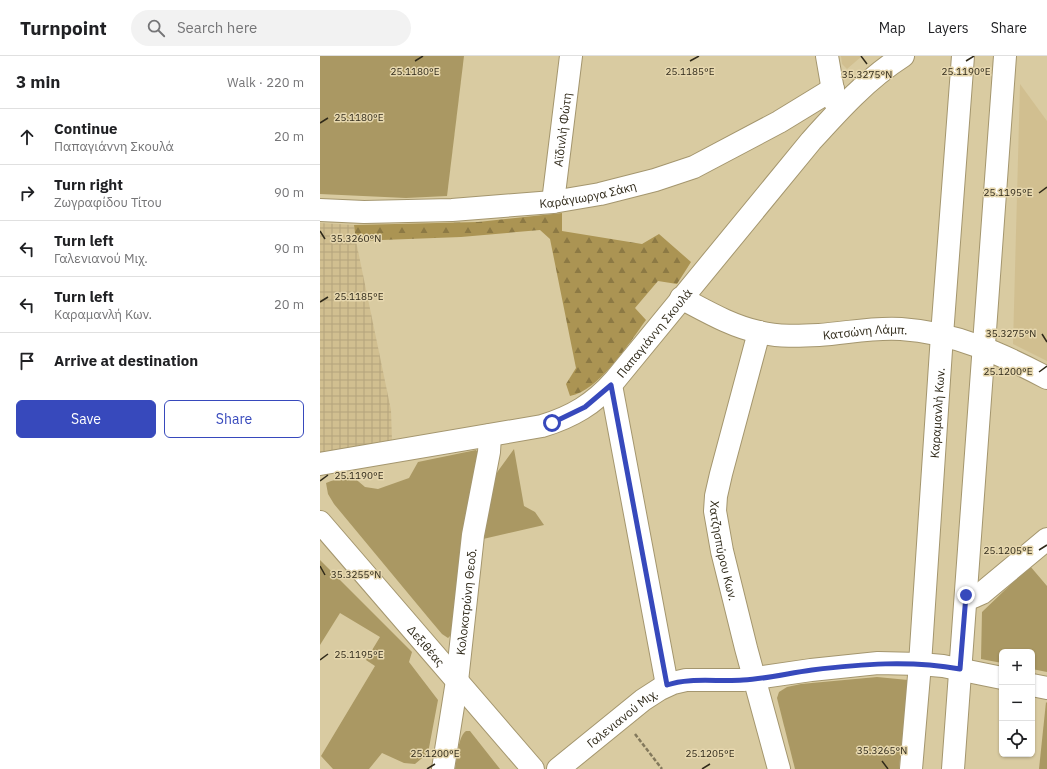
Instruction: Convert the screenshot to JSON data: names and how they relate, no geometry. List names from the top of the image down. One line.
{"streets":{"street":["Αϊδινλή Φώτη","Καράγιωργα Σάκη","Κατσώνη Λάμπ.","Παπαγιάννη Σκουλά","Καραμανλή Κων.","Χατζησπύρου Κων.","Κολοκοτρώνη Θεοδ.","Δεξιθέας","Γαλενιανού Μιχ."]},"crossings":[["Αϊδινλή Φώτη","Καράγιωργα Σάκη"],["Κατσώνη Λάμπ.","Παπαγιάννη Σκουλά"],["Κατσώνη Λάμπ.","Καραμανλή Κων."],["Κατσώνη Λάμπ.","Χατζησπύρου Κων."],["Παπαγιάννη Σκουλά","Κολοκοτρώνη Θεοδ."],["Καραμανλή Κων.","Γαλενιανού Μιχ."],["Χατζησπύρου Κων.","Γαλενιανού Μιχ."],["Κολοκοτρώνη Θεοδ.","Δεξιθέας"]],"page":{"header":"Turnpoint","search":"Search here","nav":["Map","Layers","Share"],"heading":["3 min","Walk · 220 m"],"list":[["Continue","Παπαγιάννη Σκουλά","20 m"],["Turn right","Ζωγραφίδου Τίτου","90 m"],["Turn left","Γαλενιανού Μιχ.","90 m"],["Turn left","Καραμανλή Κων.","20 m"],"Arrive at destination"],"buttons":["Save","Share"],"map_buttons":["+","−"]},"coordinates":["25.1180°E","25.1185°E","25.1190°E","35.3275°N","25.1195°E","35.3260°N","25.1200°E","25.1205°E","35.3255°N","35.3265°N"]}
